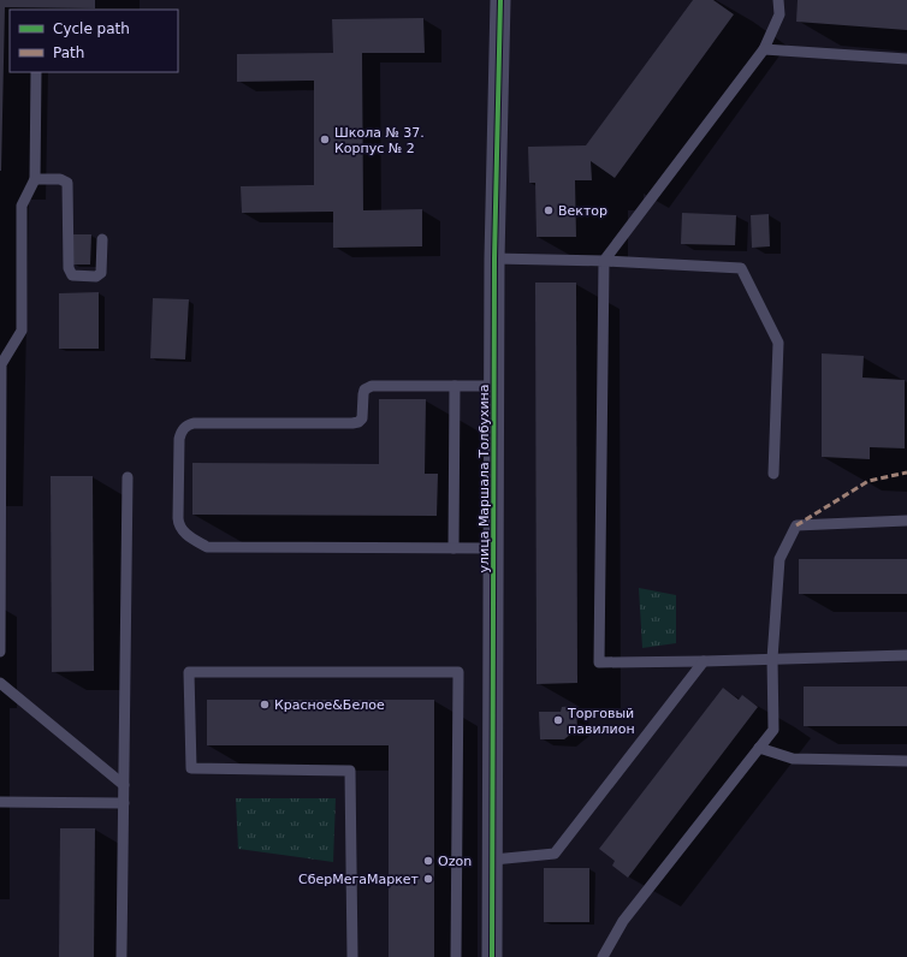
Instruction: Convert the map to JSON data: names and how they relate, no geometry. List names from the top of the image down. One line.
{"streets":{"street":["улица Маршала Толбухина"]},"places":["Школа № 37. Корпус № 2","Вектор","Красное&Белое","Торговый павилион","Ozon","СберМегаМаркет"],"legend":["Cycle path","Path"]}
